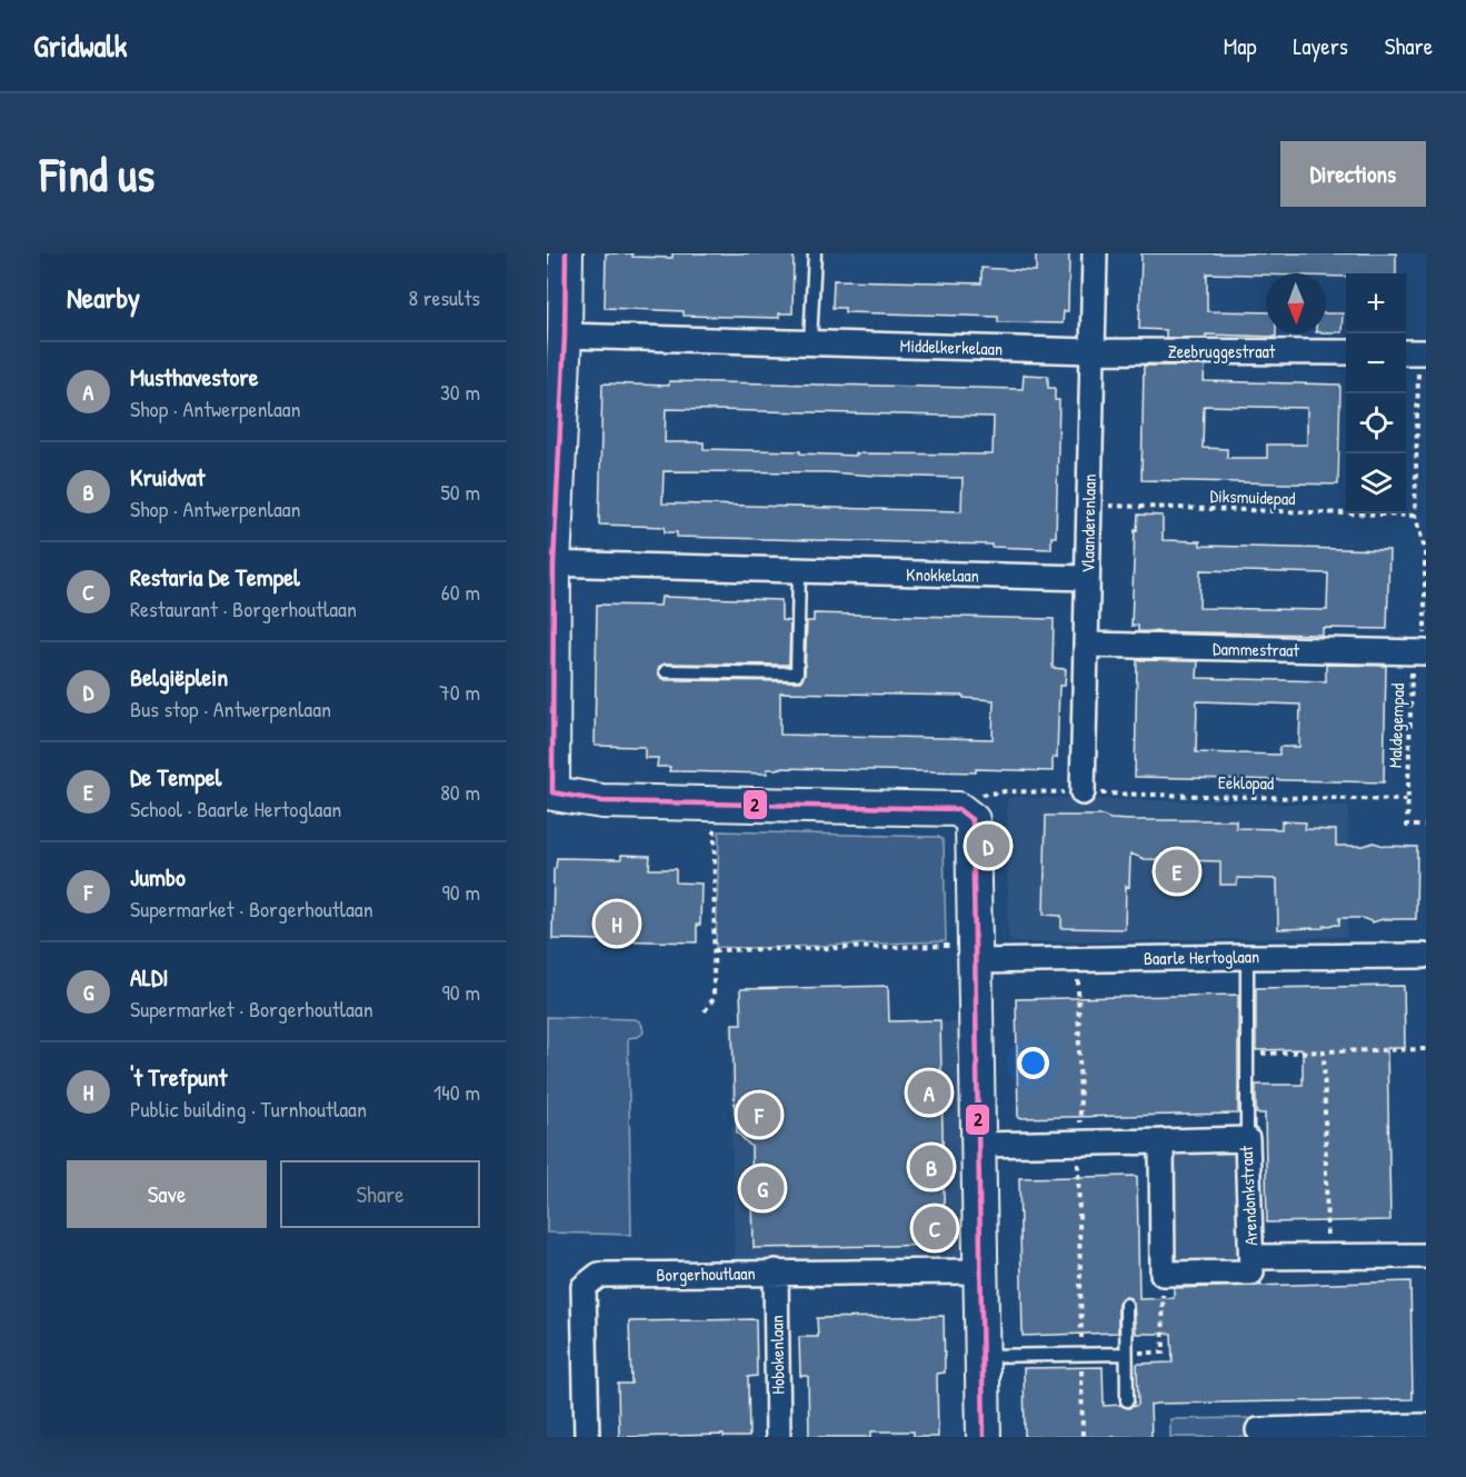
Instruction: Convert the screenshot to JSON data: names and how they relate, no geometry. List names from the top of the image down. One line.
{"streets":{"street":["Middelkerkelaan","Zeebruggestraat","Vlaanderenlaan","Knokkelaan","Dammestraat","Baarle Hertoglaan","Arendonkstraat","Borgerhoutlaan","Hobokenlaan"],"path":["Diksmuidepad","Maldegempad","Eeklopad"]},"crossings":[["Middelkerkelaan","Zeebruggestraat"],["Middelkerkelaan","Vlaanderenlaan"],["Zeebruggestraat","Vlaanderenlaan"],["Diksmuidepad","Vlaanderenlaan"],["Diksmuidepad","Maldegempad"],["Vlaanderenlaan","Knokkelaan"],["Vlaanderenlaan","Dammestraat"],["Vlaanderenlaan","Eeklopad"],["Dammestraat","Maldegempad"],["Maldegempad","Eeklopad"],["Borgerhoutlaan","Hobokenlaan"]],"lines":["transit line 2"],"north":"bottom","page":{"header":"Gridwalk","nav":["Map","Layers","Share"],"buttons":["Directions",["Save","Share"]],"title":"Find us","heading":["Nearby","8 results"],"map_buttons":["+","−"],"list":[{"mark":"A","name":"Musthavestore","note":"Shop · Antwerpenlaan","value":"30 m"},{"mark":"B","name":"Kruidvat","note":"Shop · Antwerpenlaan","value":"50 m"},{"mark":"C","name":"Restaria De Tempel","note":"Restaurant · Borgerhoutlaan","value":"60 m"},{"mark":"D","name":"Belgiëplein","note":"Bus stop · Antwerpenlaan","value":"70 m"},{"mark":"E","name":"De Tempel","note":"School · Baarle Hertoglaan","value":"80 m"},{"mark":"F","name":"Jumbo","note":"Supermarket · Borgerhoutlaan","value":"90 m"},{"mark":"G","name":"ALDI","note":"Supermarket · Borgerhoutlaan","value":"90 m"},{"mark":"H","name":"'t Trefpunt","note":"Public building · Turnhoutlaan","value":"140 m"}],"pins":["D","E","H","A","F","B","G","C"]}}
